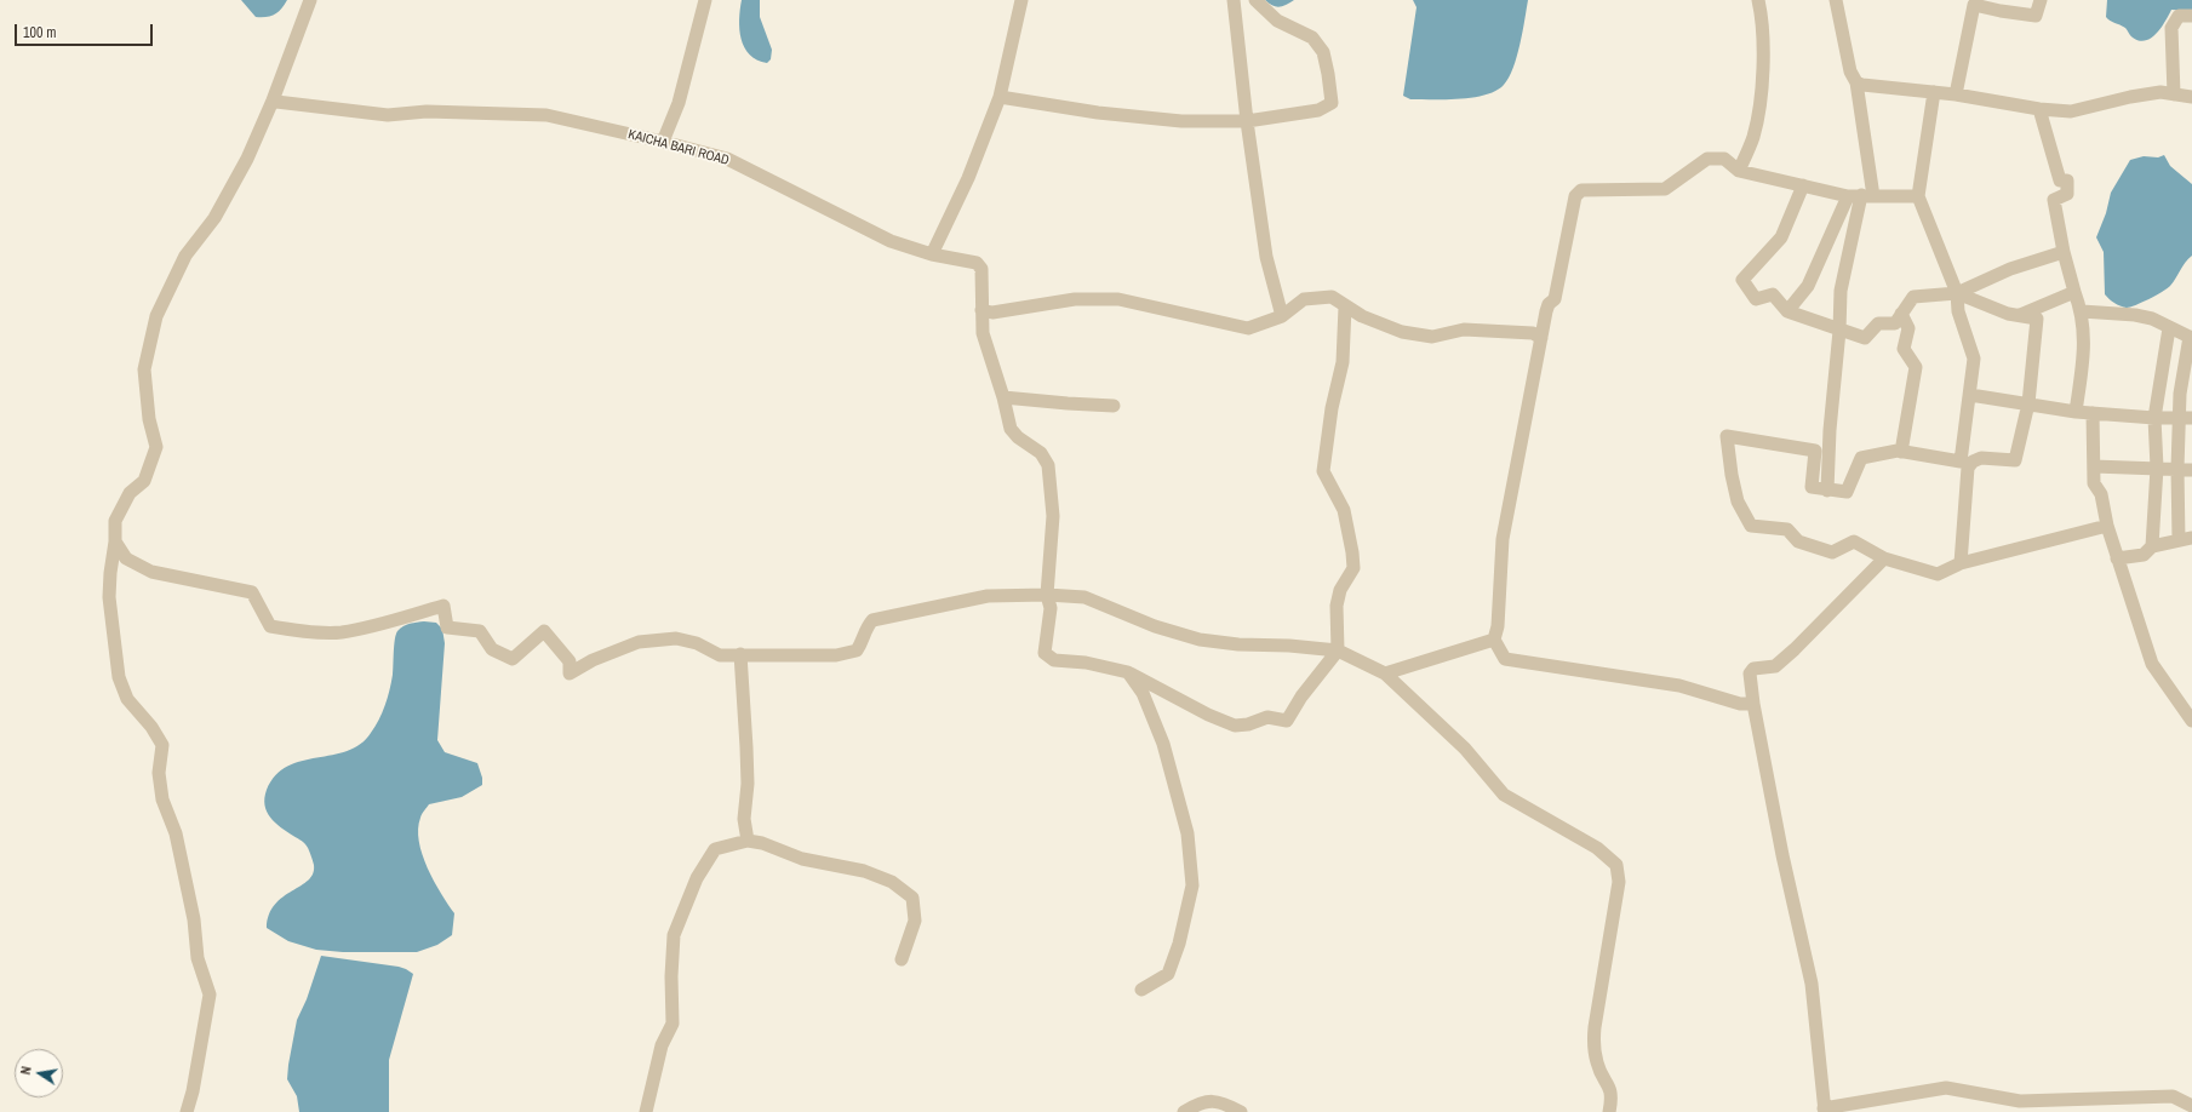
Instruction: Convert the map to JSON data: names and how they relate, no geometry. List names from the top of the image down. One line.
{"streets":{"street":["KAICHA BARI ROAD"]},"scale_bar":"100 m","north":"left"}
